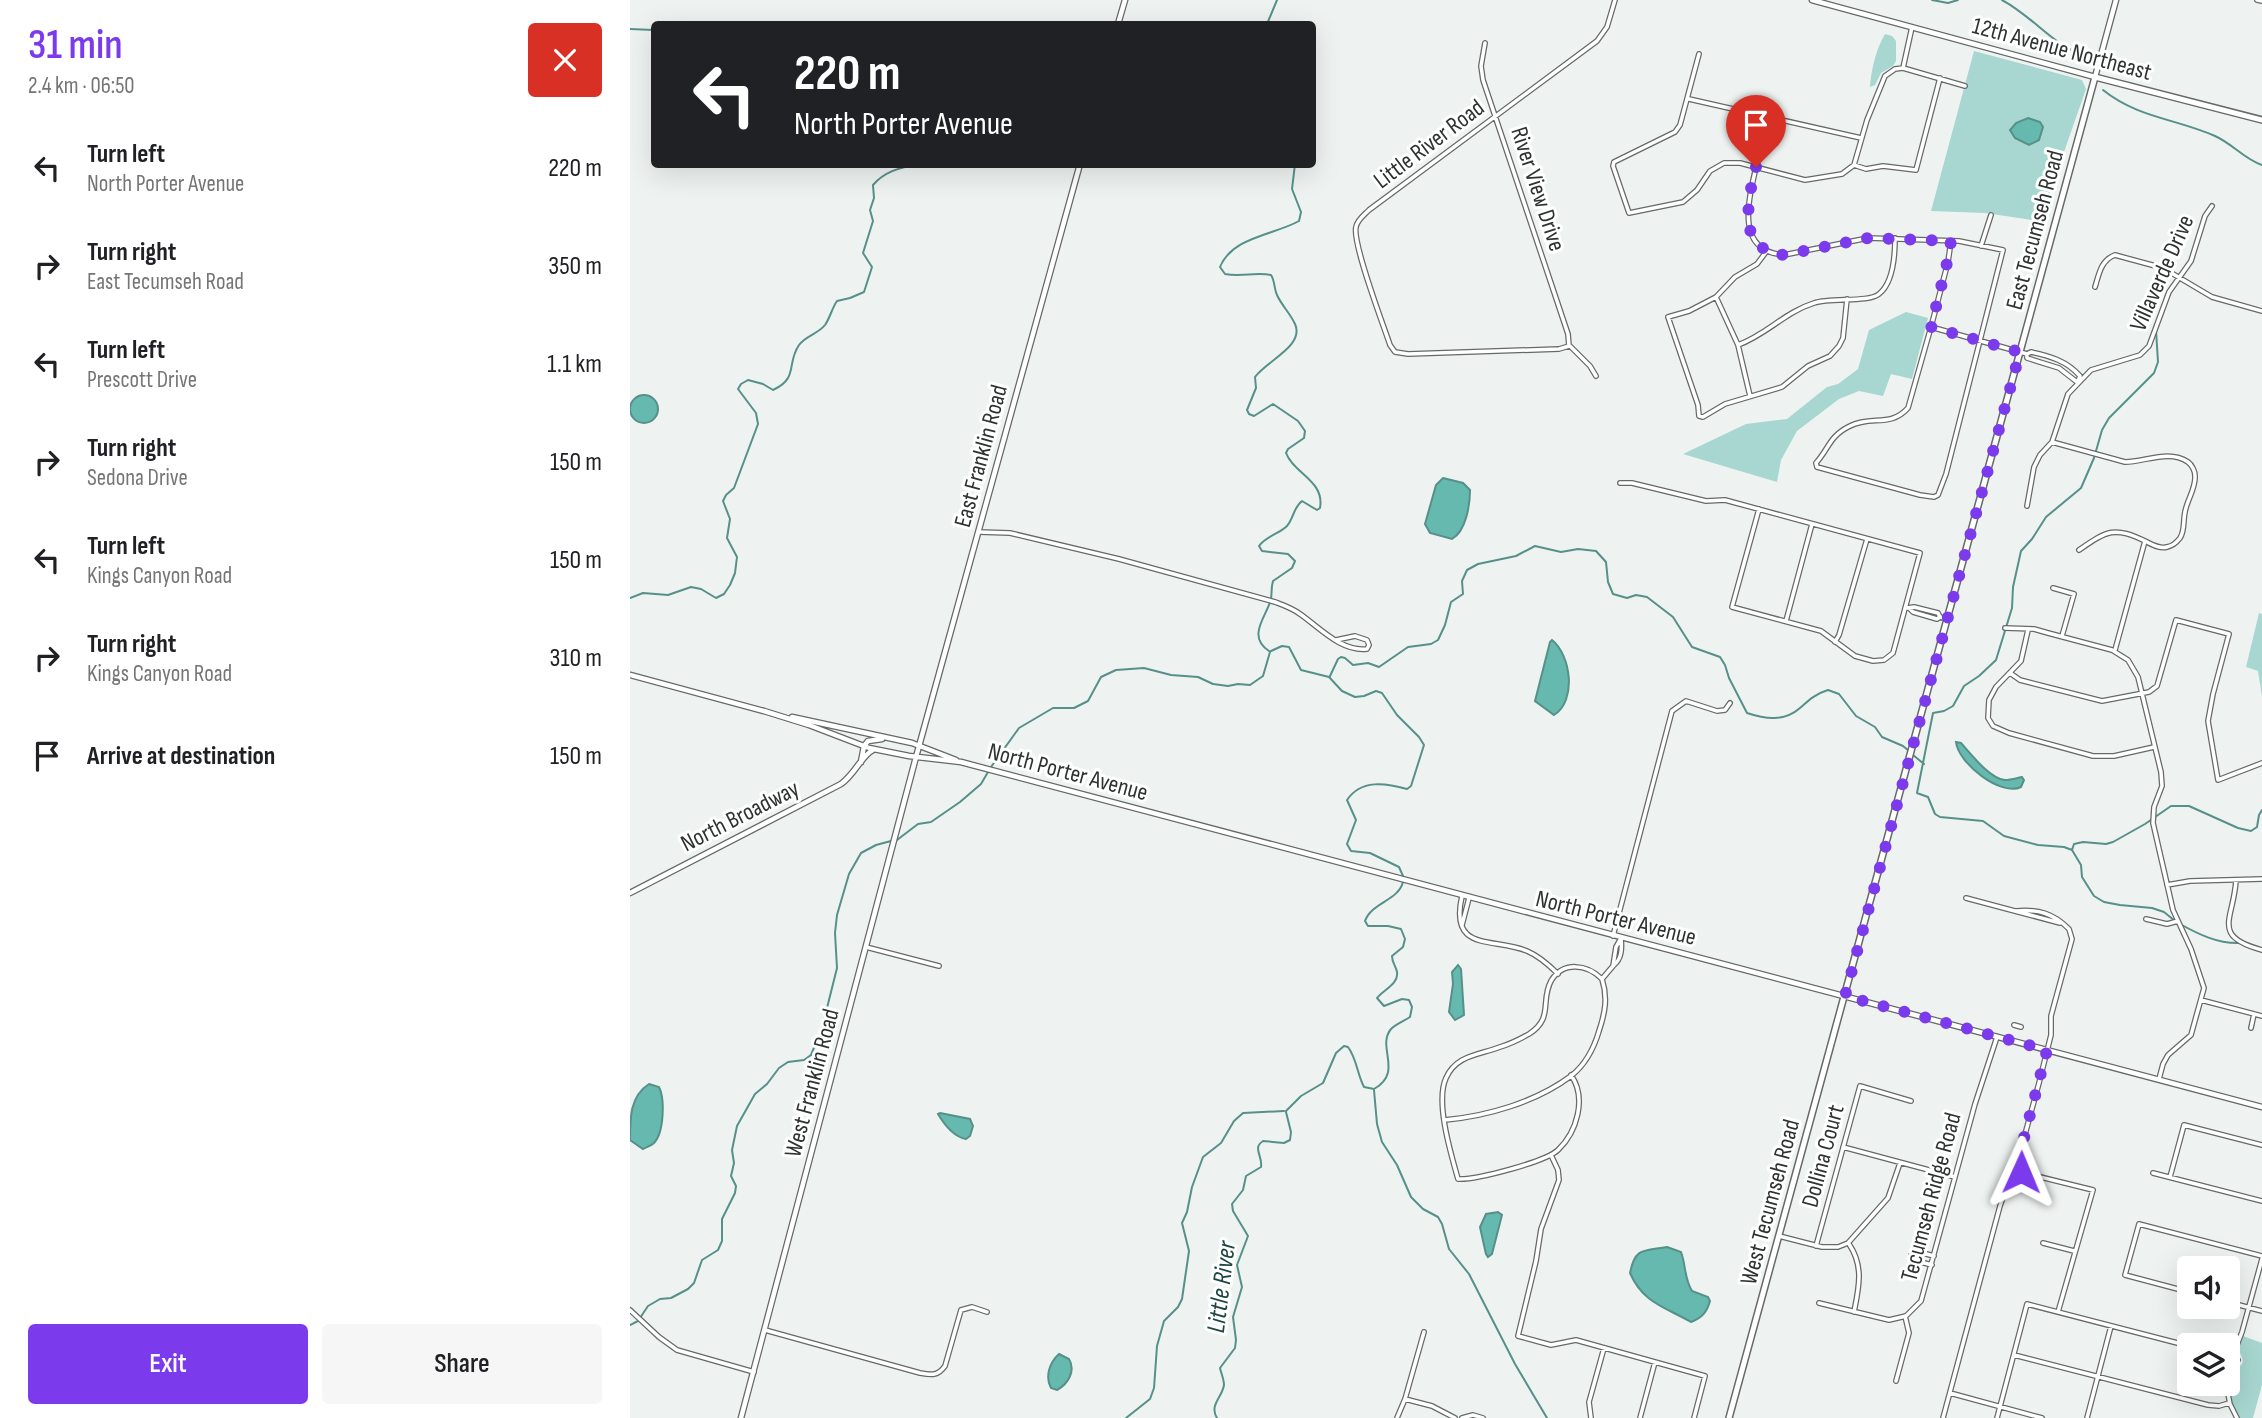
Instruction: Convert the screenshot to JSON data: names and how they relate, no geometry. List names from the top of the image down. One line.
{"streets":{"main road":["12th Avenue Northeast","East Tecumseh Road","West Tecumseh Road"],"street":["Little River Road","River View Drive","Villaverde Drive","East Franklin Road","North Porter Avenue","North Broadway","West Franklin Road","Dollina Court","Tecumseh Ridge Road"]},"crossings":[["12th Avenue Northeast","East Tecumseh Road"],["Little River Road","River View Drive"],["East Tecumseh Road","North Porter Avenue"],["East Tecumseh Road","West Tecumseh Road"],["East Franklin Road","North Porter Avenue"],["East Franklin Road","West Franklin Road"],["North Porter Avenue","North Broadway"],["North Porter Avenue","West Franklin Road"],["North Porter Avenue","Tecumseh Ridge Road"],["North Porter Avenue","West Tecumseh Road"]],"water":["Little River"],"page":{"heading":["31 min","2.4 km · 06:50"],"turn":["220 m","North Porter Avenue"],"list":[{"name":"Turn left","note":"North Porter Avenue","value":"220 m"},{"name":"Turn right","note":"East Tecumseh Road","value":"350 m"},{"name":"Turn left","note":"Prescott Drive","value":"1.1 km"},{"name":"Turn right","note":"Sedona Drive","value":"150 m"},{"name":"Turn left","note":"Kings Canyon Road","value":"150 m"},{"name":"Turn right","note":"Kings Canyon Road","value":"310 m"},{"name":"Arrive at destination","value":"150 m"}],"buttons":["Exit","Share"]}}
